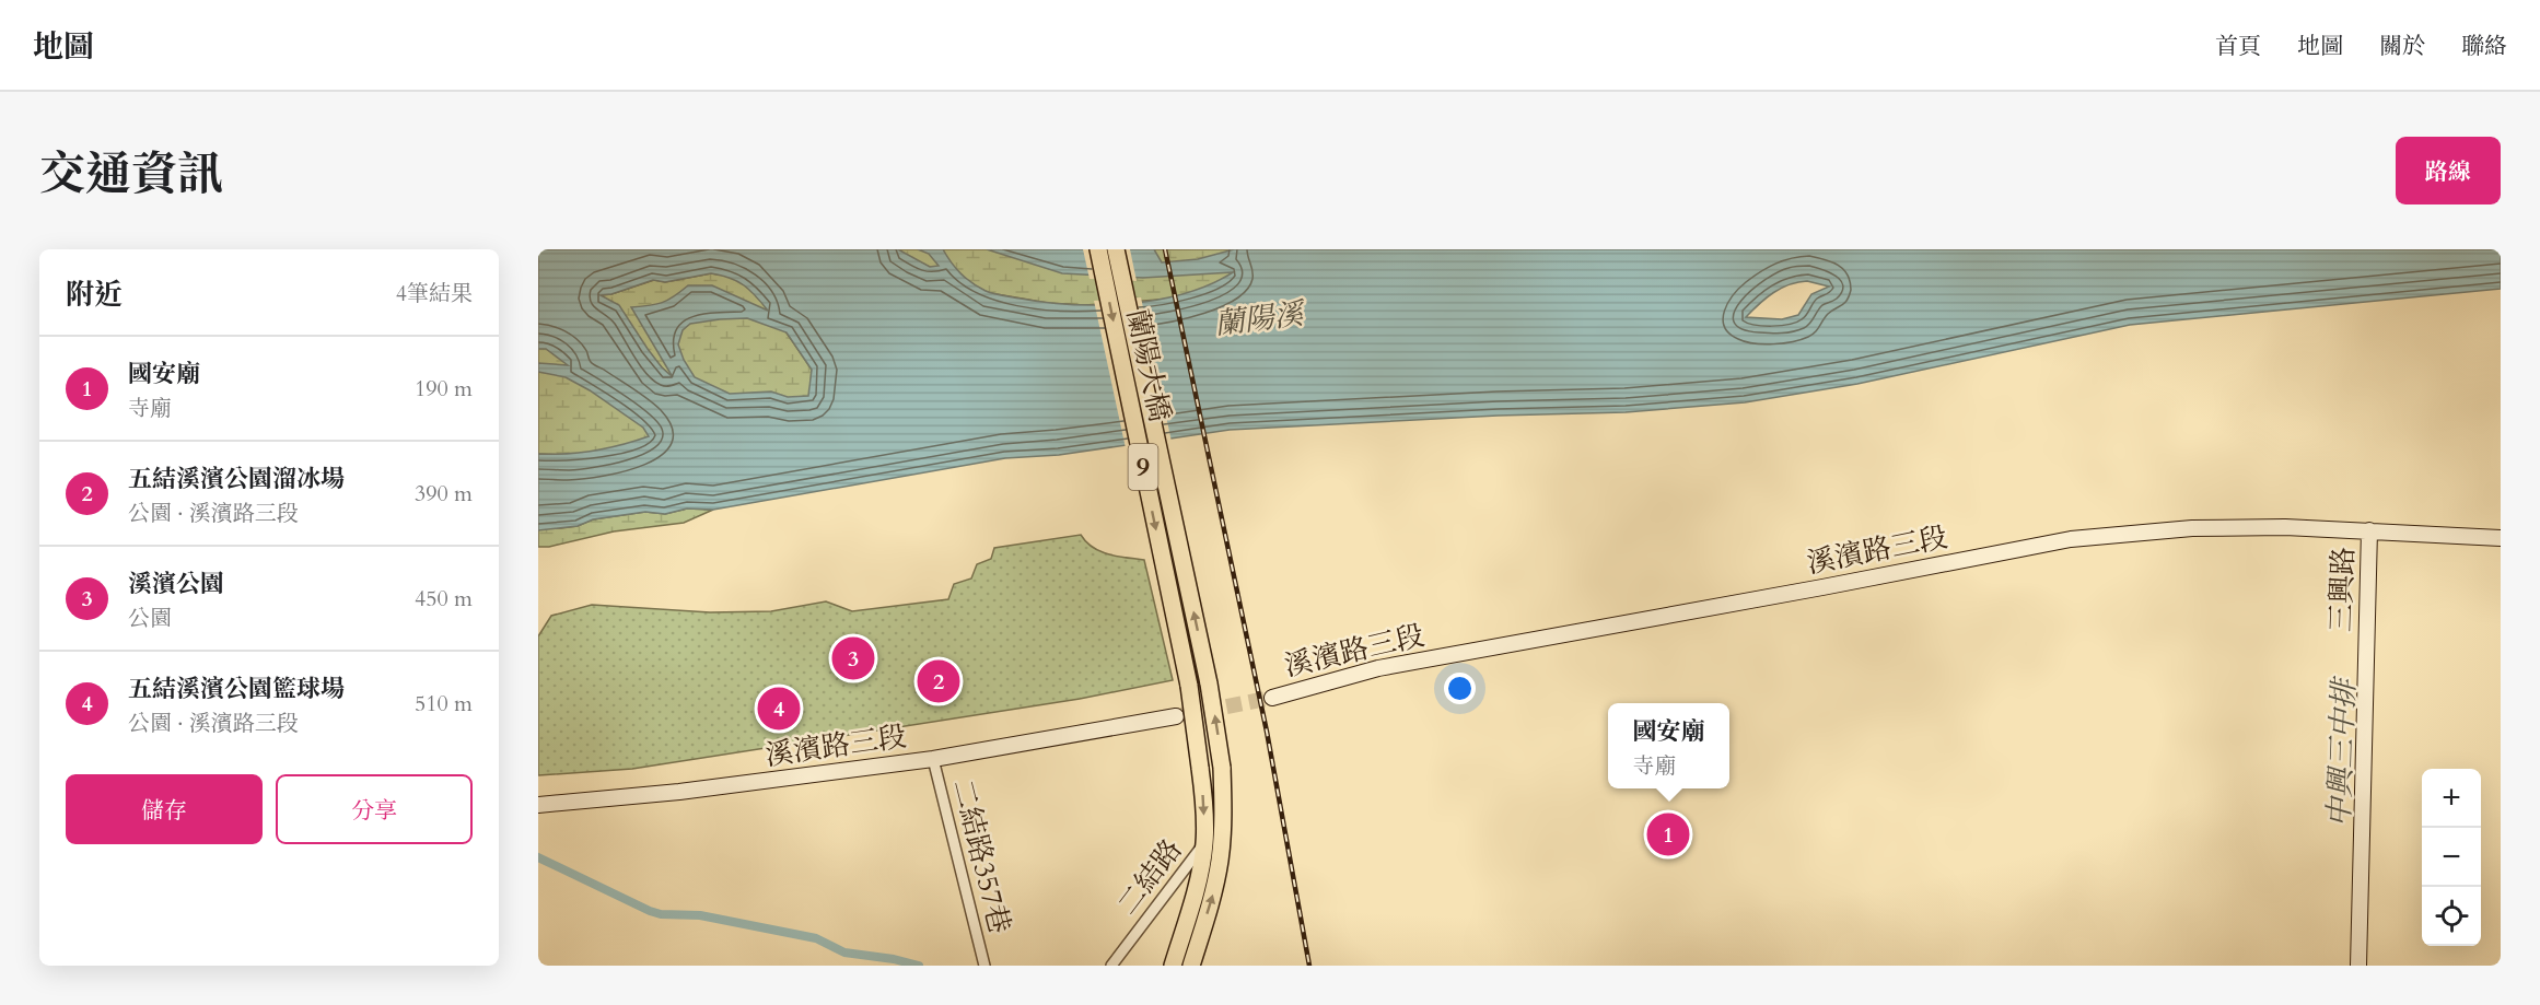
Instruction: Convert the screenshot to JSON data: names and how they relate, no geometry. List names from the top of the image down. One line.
{"streets":{"main road":["蘭陽大橋","9"],"street":["溪濱路三段","三興路","二結路357巷","二結路"]},"crossings":[["蘭陽大橋","9"],["蘭陽大橋","二結路"],["9","二結路"],["溪濱路三段","三興路"],["溪濱路三段","二結路357巷"]],"water":["蘭陽溪","中興三中排"],"page":{"header":"地圖","nav":["首頁","地圖","關於","聯絡"],"title":"交通資訊","buttons":["路線",["儲存","分享"]],"heading":["附近","4筆結果"],"list":[{"mark":"1","name":"國安廟","note":"寺廟","value":"190 m"},{"mark":"2","name":"五結溪濱公園溜冰場","note":"公園 · 溪濱路三段","value":"390 m"},{"mark":"3","name":"溪濱公園","note":"公園","value":"450 m"},{"mark":"4","name":"五結溪濱公園籃球場","note":"公園 · 溪濱路三段","value":"510 m"}],"pins":["3","2","4","1"],"popup":["國安廟","寺廟"],"map_buttons":["+","−"]}}
